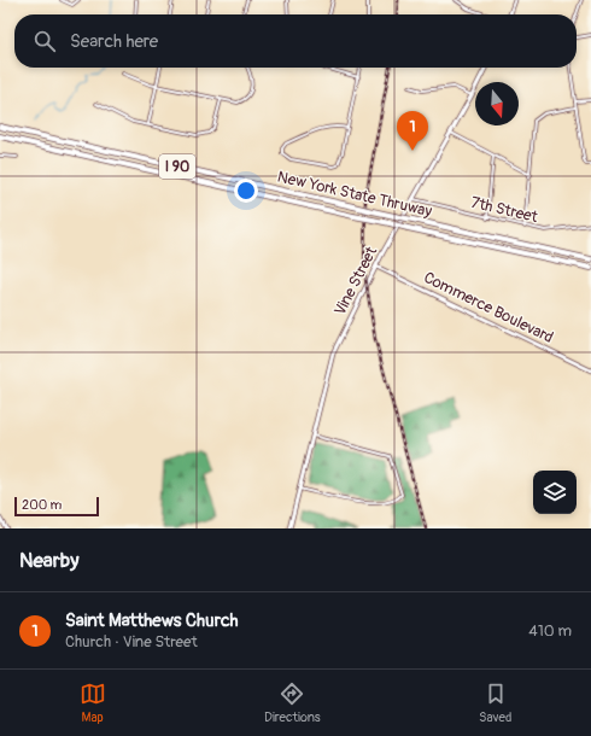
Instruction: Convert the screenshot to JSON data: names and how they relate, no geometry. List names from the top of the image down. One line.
{"streets":{"highway":["I 90","New York State Thruway"],"street":["7th Street","Vine Street","Commerce Boulevard"]},"crossings":[["7th Street","Vine Street"],["Vine Street","Commerce Boulevard"]],"scale_bar":"200 m","north":"bottom","page":{"search":"Search here","pins":"1","scale":"200 m","heading":"Nearby","list":[{"mark":"1","name":"Saint Matthews Church","note":"Church · Vine Street","value":"410 m"}],"nav":["Map","Directions","Saved"]}}
